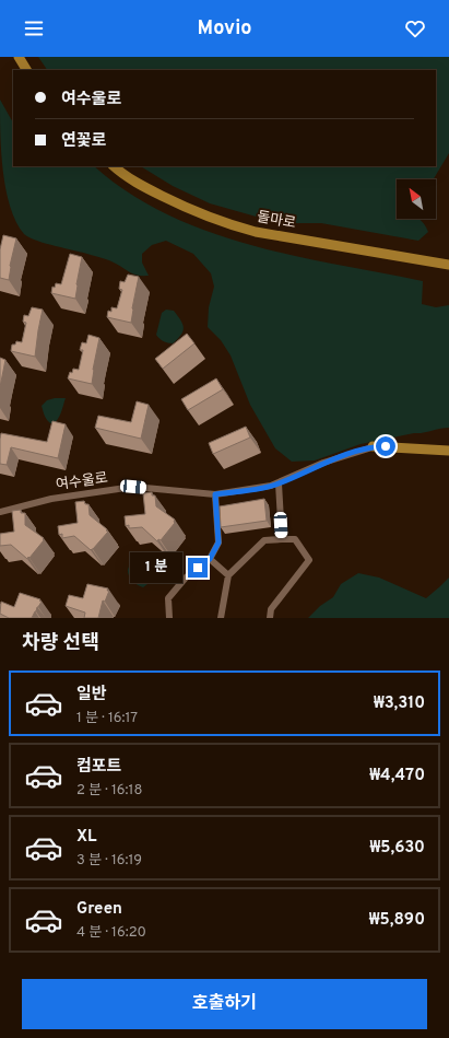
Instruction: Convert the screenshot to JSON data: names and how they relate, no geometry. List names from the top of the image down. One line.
{"streets":{"main road":["돌마로"],"street":["여수울로"]},"north":"top left","page":{"header":"Movio","banner":["여수울로","연꽃로"],"bubble":"1 분","heading":"차량 선택","list":[{"name":"일반","note":"1 분 · 16:17","value":"₩3,310"},{"name":"컴포트","note":"2 분 · 16:18","value":"₩4,470"},{"name":"XL","note":"3 분 · 16:19","value":"₩5,630"},{"name":"Green","note":"4 분 · 16:20","value":"₩5,890"}],"buttons":"호출하기"}}
